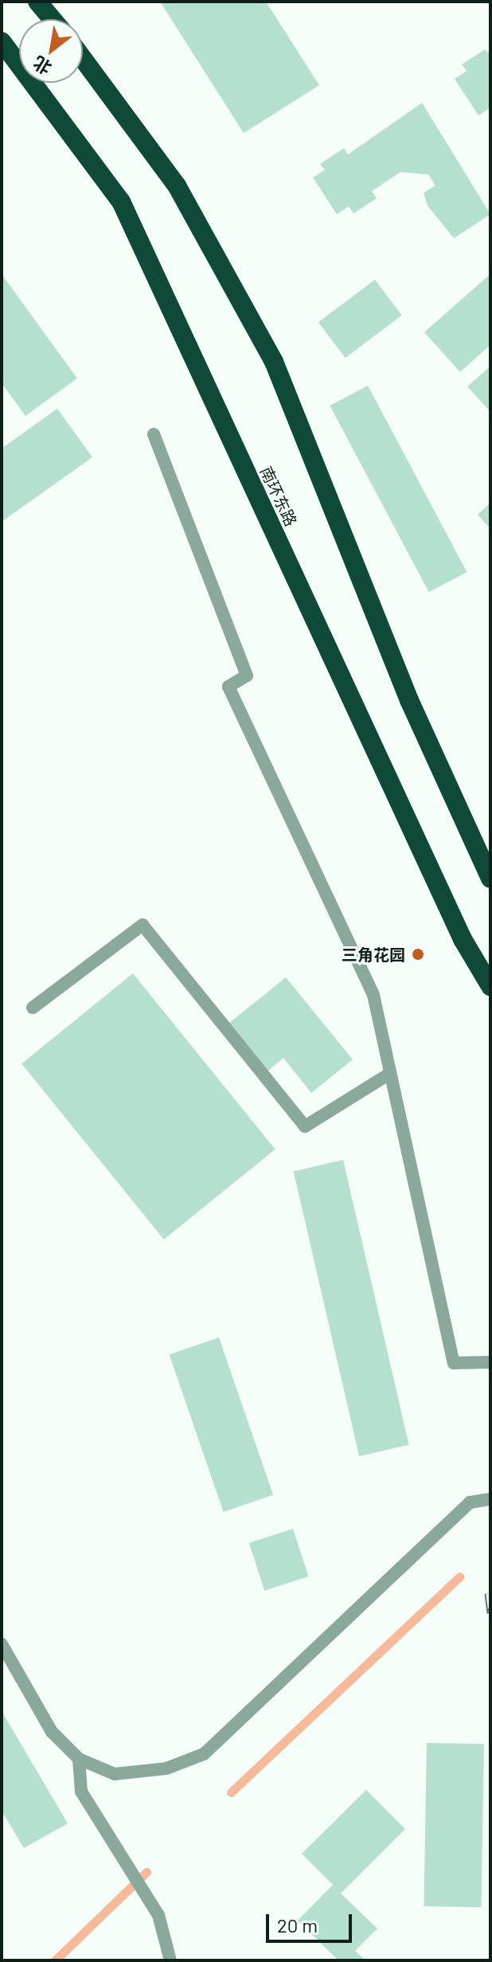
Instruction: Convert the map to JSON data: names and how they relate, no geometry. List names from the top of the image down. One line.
{"streets":{"highway":["南环东路"]},"places":["三角花园"],"scale_bar":"20 m","north":"bottom left"}
